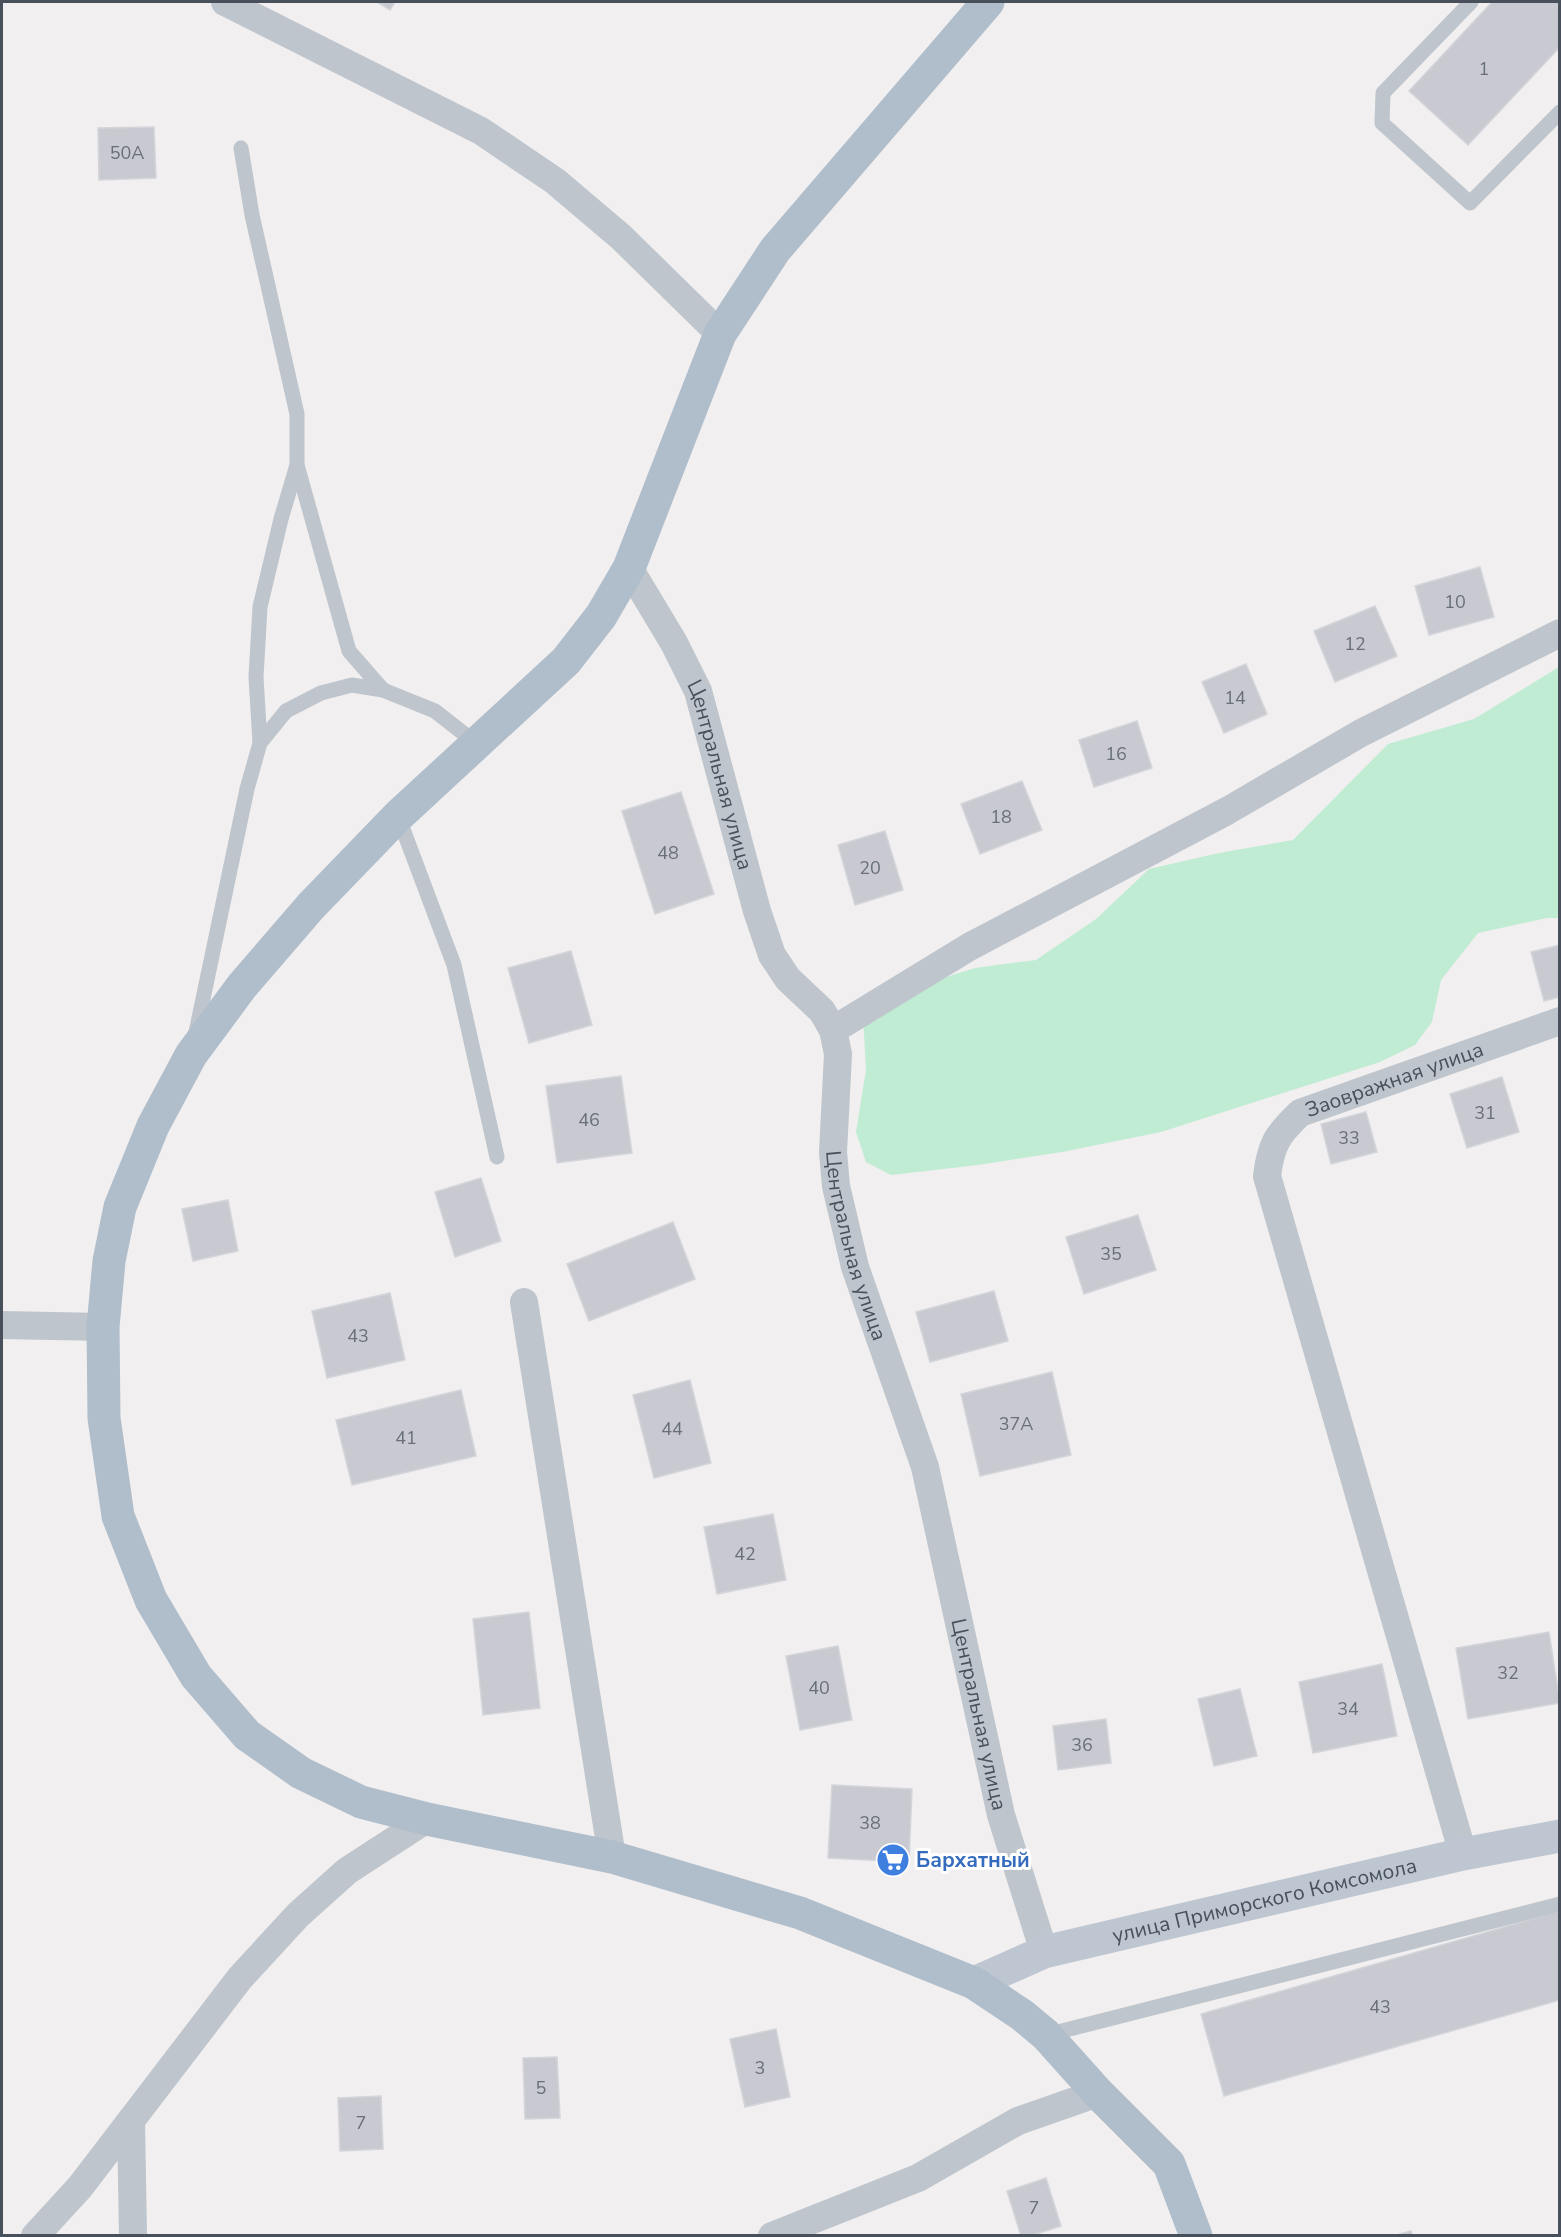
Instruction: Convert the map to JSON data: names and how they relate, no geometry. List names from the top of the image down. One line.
{"streets":{"street":["Центральная улица","Заовражная улица","улица Приморского Комсомола"]},"crossings":[["Центральная улица","улица Приморского Комсомола"],["Заовражная улица","улица Приморского Комсомола"]],"places":{"supermarket":["Бархатный"]},"house_numbers":["1","50А","10","12","14","16","18","48","20","31","46","33","35","43","37А","44","41","42","32","40","34","36","38","43","3","5","7","7"]}
